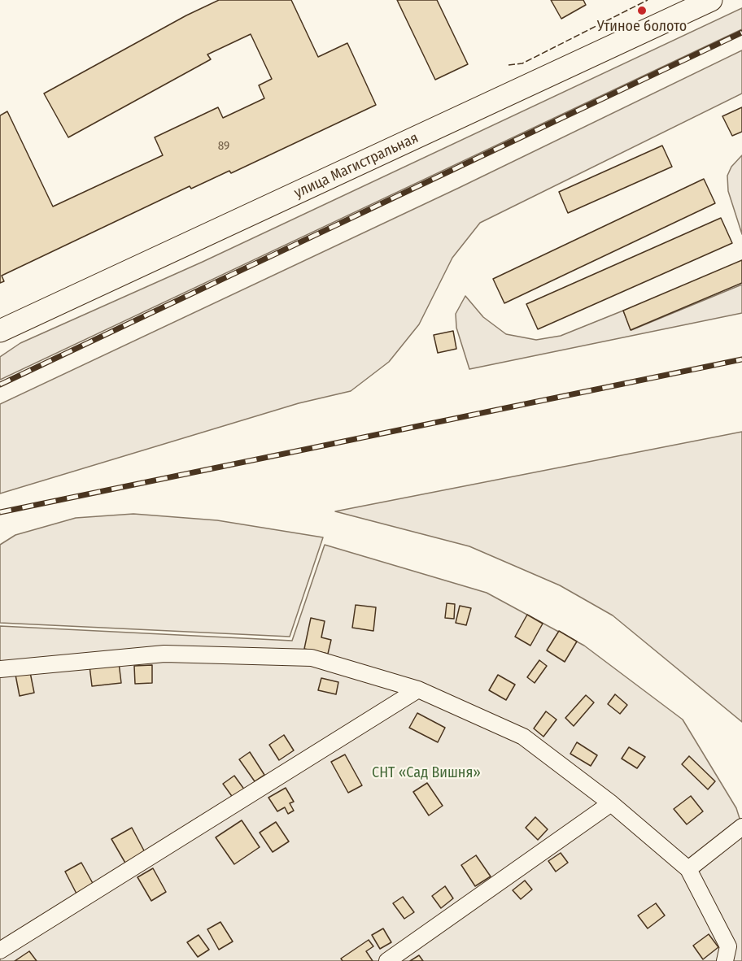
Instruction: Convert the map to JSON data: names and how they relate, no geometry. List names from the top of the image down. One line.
{"streets":{"main road":["улица Магистральная"]},"parks":["СНТ «Сад Вишня»"],"places":["Утиное болото"],"house_numbers":["89"]}
